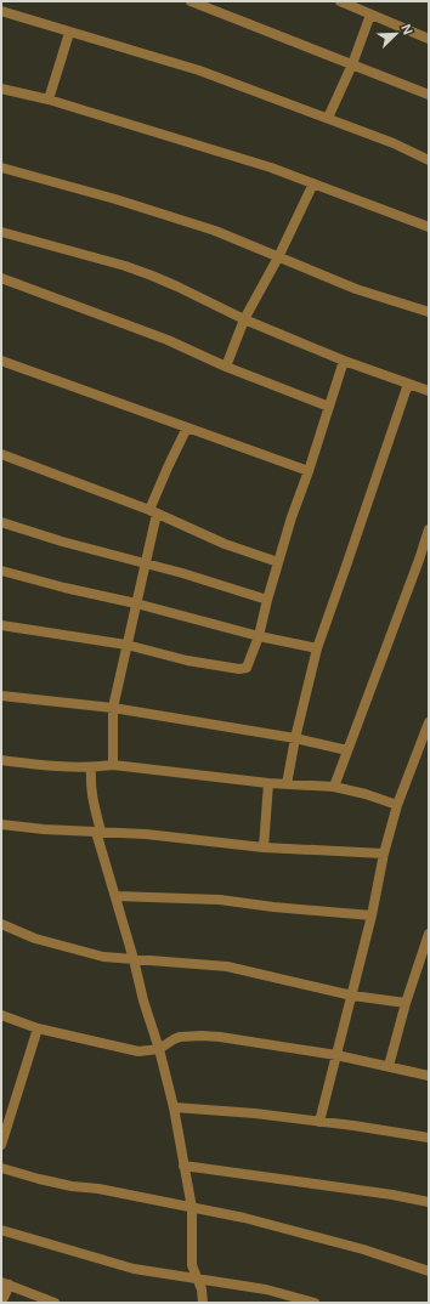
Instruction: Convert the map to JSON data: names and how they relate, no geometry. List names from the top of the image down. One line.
{"north":"top right"}
